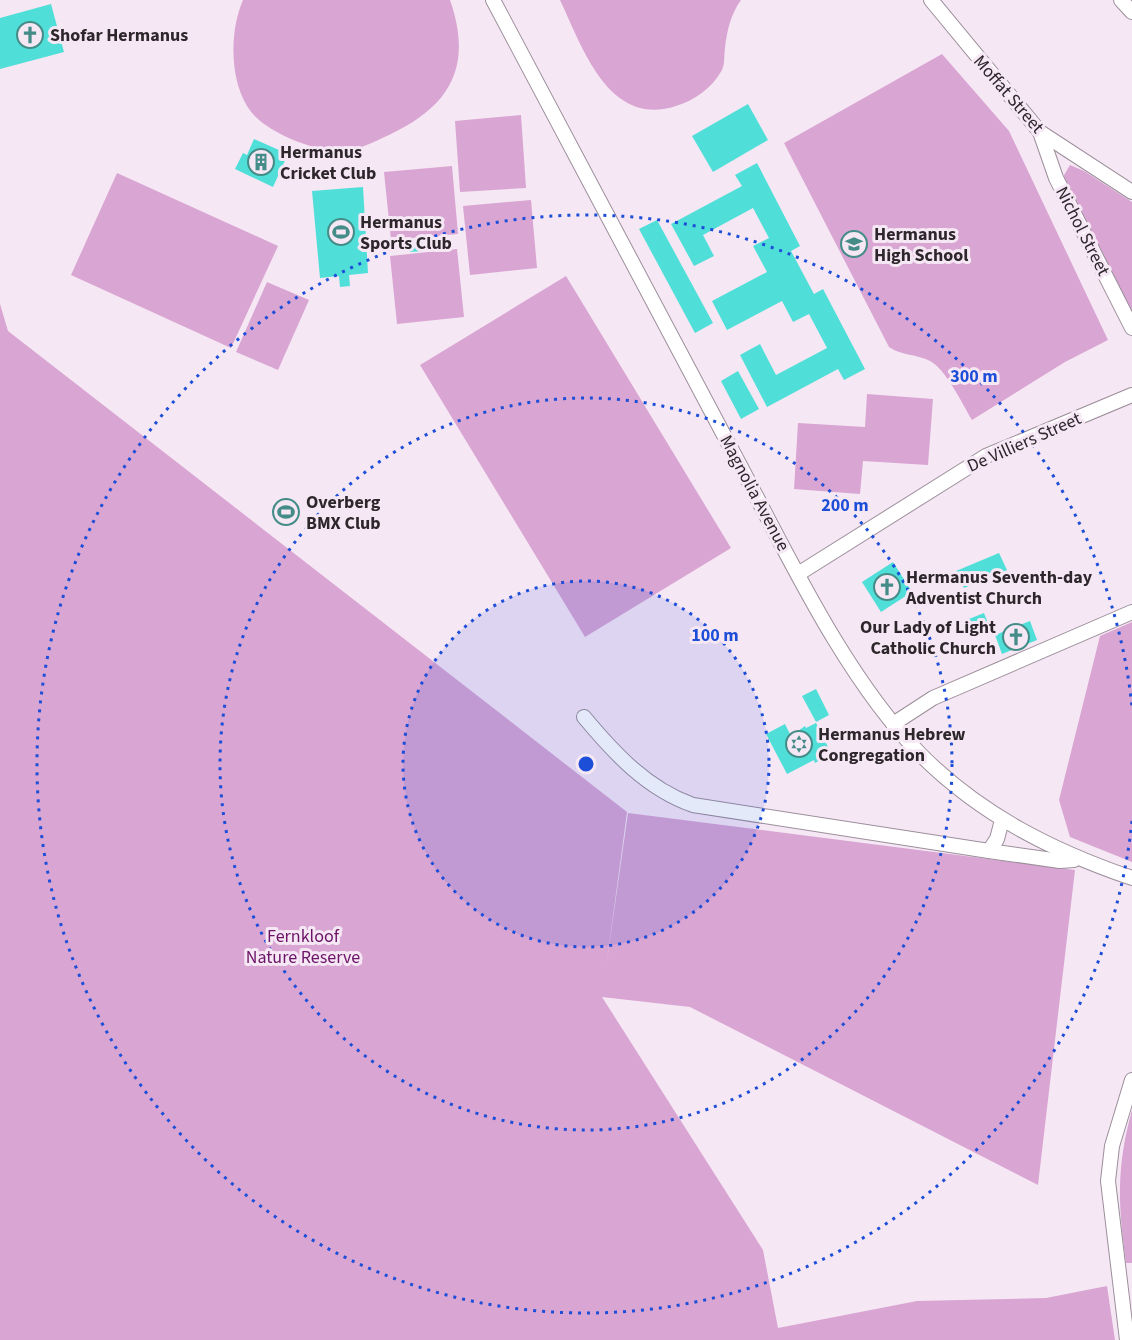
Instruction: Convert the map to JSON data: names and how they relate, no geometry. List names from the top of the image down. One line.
{"streets":{"street":["Moffat Street","Nichol Street","De Villiers Street","Magnolia Avenue"]},"crossings":[["Moffat Street","Nichol Street"],["De Villiers Street","Magnolia Avenue"]],"parks":["Fernkloof Nature Reserve"],"places":{"church":["Shofar Hermanus","Hermanus Seventh-day Adventist Church","Our Lady of Light Catholic Church"],"building":["Hermanus Cricket Club"],"sports":["Hermanus Sports Club","Overberg BMX Club"],"school or university":["Hermanus High School"],"synagogue":["Hermanus Hebrew Congregation"]},"rings":["300 m","200 m","100 m"]}
